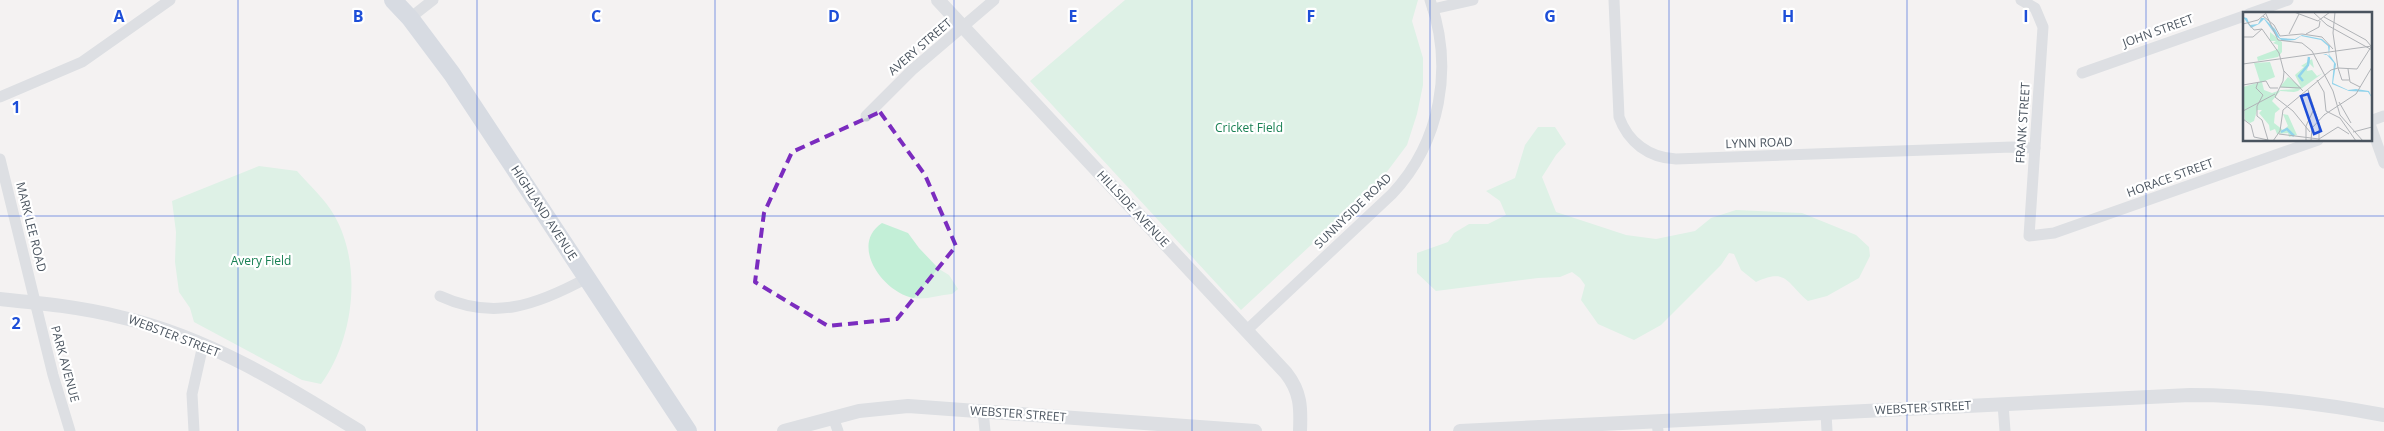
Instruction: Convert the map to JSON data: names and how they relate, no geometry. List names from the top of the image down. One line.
{"streets":{"main road":["HIGHLAND AVENUE"],"street":["JOHN STREET","AVERY STREET","FRANK STREET","LYNN ROAD","HORACE STREET","HILLSIDE AVENUE","SUNNYSIDE ROAD","MARK LEE ROAD","WEBSTER STREET","PARK AVENUE"]},"crossings":[["AVERY STREET","HILLSIDE AVENUE"],["FRANK STREET","LYNN ROAD"],["FRANK STREET","HORACE STREET"],["HILLSIDE AVENUE","SUNNYSIDE ROAD"],["MARK LEE ROAD","WEBSTER STREET"],["MARK LEE ROAD","PARK AVENUE"],["WEBSTER STREET","PARK AVENUE"]],"parks":["Cricket Field","Avery Field"],"grid":{"columns":["A","B","C","D","E","F","G","H","I"],"rows":["1","2"]}}
